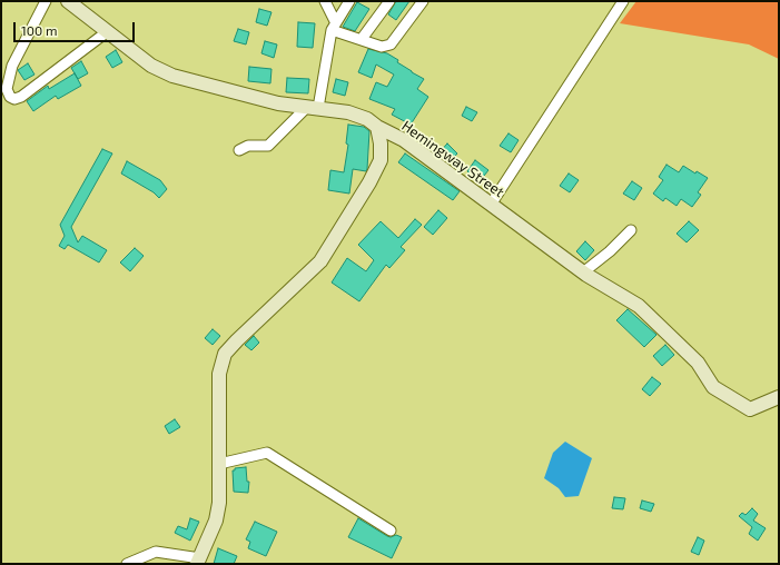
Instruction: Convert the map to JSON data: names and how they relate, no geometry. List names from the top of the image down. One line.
{"streets":{"main road":["Hemingway Street"]},"scale_bar":"100 m"}
